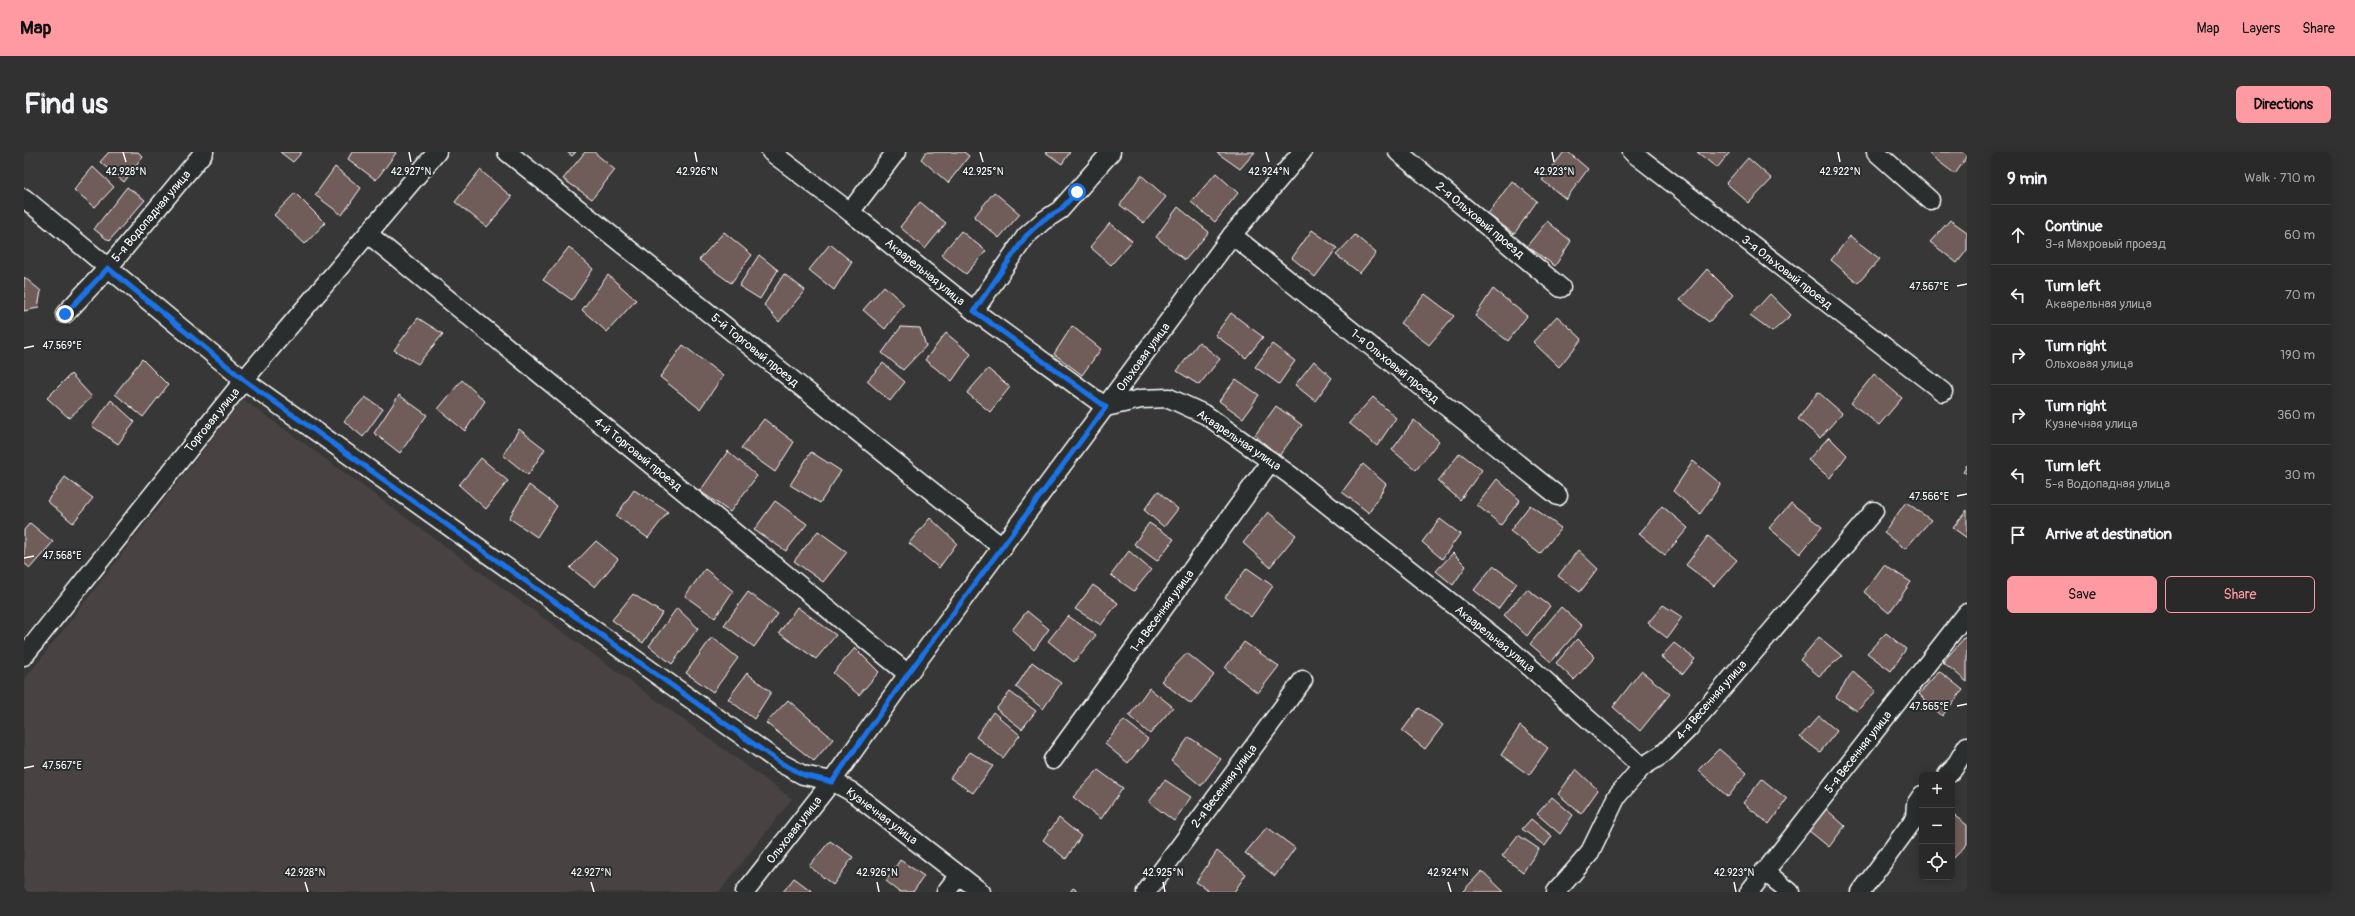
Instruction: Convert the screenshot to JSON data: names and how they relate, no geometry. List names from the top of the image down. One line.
{"streets":{"street":["5-я Водопадная улица","2-я Ольховый проезд","Акварельная улица","3-я Ольховый проезд","5-й Торговый проезд","Ольховая улица","1-я Ольховый проезд","Торговая улица","4-й Торговый проезд","1-я Весенняя улица","4-я Весенняя улица","5-я Весенняя улица","2-я Весенняя улица","Кузнечная улица"]},"crossings":[["5-я Водопадная улица","Кузнечная улица"],["Акварельная улица","Ольховая улица"],["Акварельная улица","1-я Весенняя улица"],["Акварельная улица","4-я Весенняя улица"],["5-й Торговый проезд","Ольховая улица"],["Ольховая улица","1-я Ольховый проезд"],["Ольховая улица","4-й Торговый проезд"],["Ольховая улица","Кузнечная улица"],["Торговая улица","4-й Торговый проезд"],["Торговая улица","Кузнечная улица"]],"page":{"header":"Map","nav":["Map","Layers","Share"],"buttons":["Directions",["Save","Share"]],"title":"Find us","heading":["9 min","Walk · 710 m"],"list":[["Continue","3-я Махровый проезд","60 m"],["Turn left","Акварельная улица","70 m"],["Turn right","Ольховая улица","190 m"],["Turn right","Кузнечная улица","360 m"],["Turn left","5-я Водопадная улица","30 m"],"Arrive at destination"],"map_buttons":["+","−"]},"coordinates":["42.928°N","42.927°N","42.926°N","42.925°N","42.924°N","42.923°N","42.922°N","47.567°E","47.569°E","47.566°E","47.568°E","47.565°E"]}
